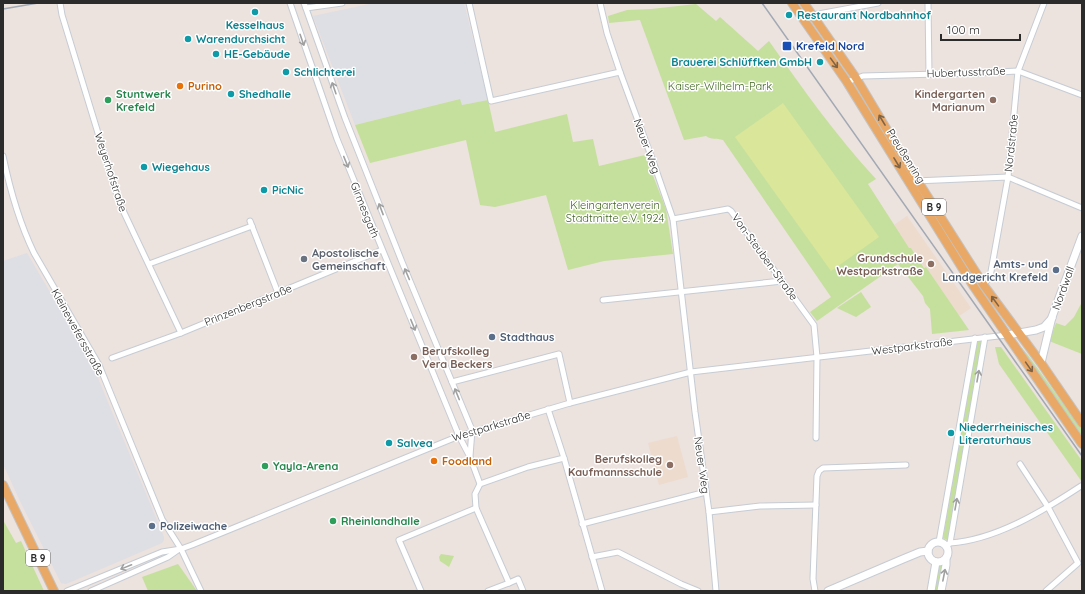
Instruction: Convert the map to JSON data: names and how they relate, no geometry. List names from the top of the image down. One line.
{"streets":{"main road":["Preußenring","B 9"],"street":["Hubertusstraße","Nordstraße","Neuer Weg","Weyerhofstraße","Girmesgath","Von-Steuben-Straße","Nordwall","Prinzenbergstraße","Kleinewefersstraße","Westparkstraße"]},"crossings":[["Hubertusstraße","Nordstraße"],["Hubertusstraße","Preußenring"],["Nordstraße","Preußenring"],["Neuer Weg","Von-Steuben-Straße"],["Neuer Weg","Westparkstraße"],["Preußenring","B 9"],["Preußenring","Nordwall"],["Preußenring","Westparkstraße"],["Weyerhofstraße","Prinzenbergstraße"],["Girmesgath","Prinzenbergstraße"],["Girmesgath","Westparkstraße"],["Von-Steuben-Straße","Westparkstraße"],["Nordwall","Westparkstraße"],["Kleinewefersstraße","Westparkstraße"]],"parks":["Kaiser-Wilhelm-Park","Kleingartenverein Stadtmitte e.V. 1924"],"places":{"other":["Kesselhaus","Restaurant Nordbahnhof","Warendurchsicht","HE-Gebäude","Brauerei Schlüffken GmbH","Schlichterei","Purino","Shedhalle","Stuntwerk Krefeld","Kindergarten Marianum","Wiegehaus","PicNic","Apostolische Gemeinschaft","Grundschule Westparkstraße","Amts- und Landgericht Krefeld","Stadthaus","Berufskolleg Vera Beckers","Niederrheinisches Literaturhaus","Salvea","Foodland","Berufskolleg Kaufmannsschule","Yayla-Arena","Rheinlandhalle","Polizeiwache"],"transit":["Krefeld Nord"]},"scale_bar":"100 m"}
